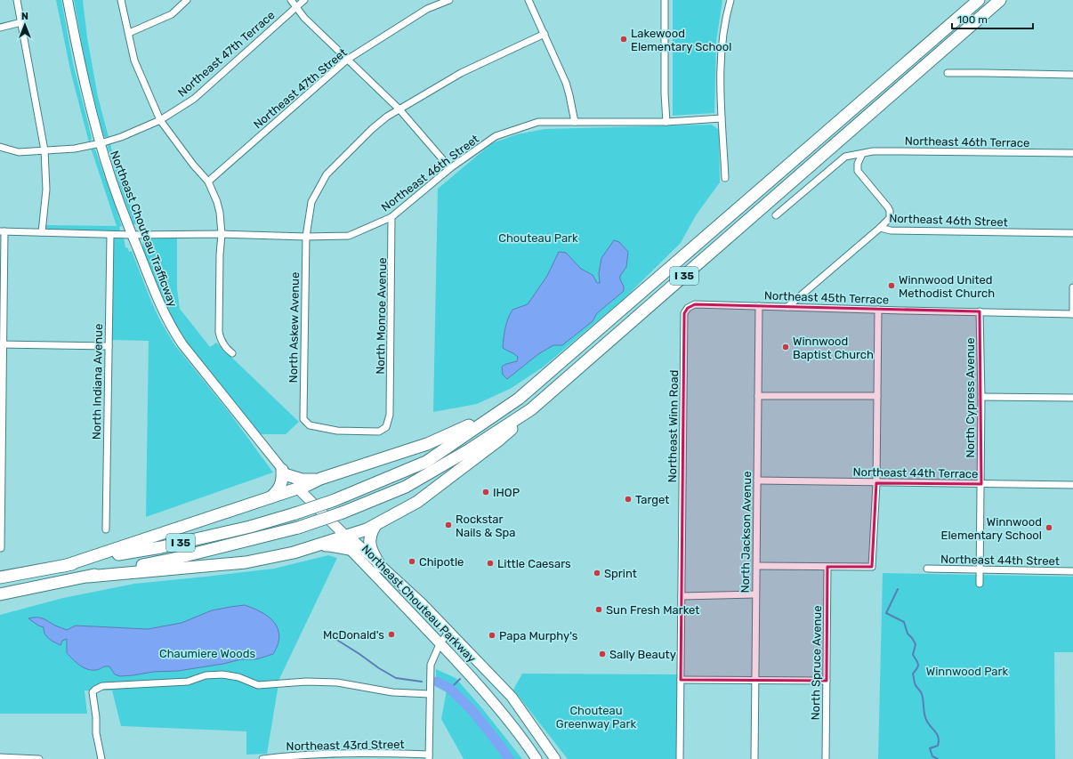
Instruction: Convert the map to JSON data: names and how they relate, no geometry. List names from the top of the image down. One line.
{"streets":{"highway":["I 35"],"main road":["Northeast Chouteau Trafficway","Northeast Chouteau Parkway"],"street":["Northeast 47th Terrace","Northeast 47th Street","Northeast 46th Terrace","Northeast 46th Street","Northeast 45th Terrace","North Monroe Avenue","North Askew Avenue","North Indiana Avenue","North Cypress Avenue","Northeast Winn Road","Northeast 44th Terrace","North Jackson Avenue","Northeast 44th Street","North Spruce Avenue","Northeast 43rd Street"]},"crossings":[["Northeast 47th Terrace","Northeast Chouteau Trafficway"],["Northeast 46th Street","Northeast Chouteau Trafficway"],["Northeast 46th Street","Northeast 45th Terrace"],["Northeast 46th Street","North Monroe Avenue"],["Northeast 46th Street","North Askew Avenue"],["Northeast 46th Street","North Indiana Avenue"],["Northeast 45th Terrace","North Cypress Avenue"],["Northeast 45th Terrace","Northeast Winn Road"],["Northeast 45th Terrace","North Jackson Avenue"],["North Monroe Avenue","North Askew Avenue"],["North Cypress Avenue","Northeast 44th Terrace"],["North Cypress Avenue","Northeast 44th Street"],["Northeast 44th Terrace","North Jackson Avenue"]],"parks":["Chouteau Park","Chaumiere Woods","Winnwood Park","Chouteau Greenway Park"],"places":["Lakewood Elementary School","Winnwood United Methodist Church","Winnwood Baptist Church","IHOP","Target","Rockstar Nails & Spa","Winnwood Elementary School","Chipotle","Little Caesars","Sprint","Sun Fresh Market","McDonald's","Papa Murphy's","Sally Beauty"],"scale_bar":"100 m","north":"top"}
